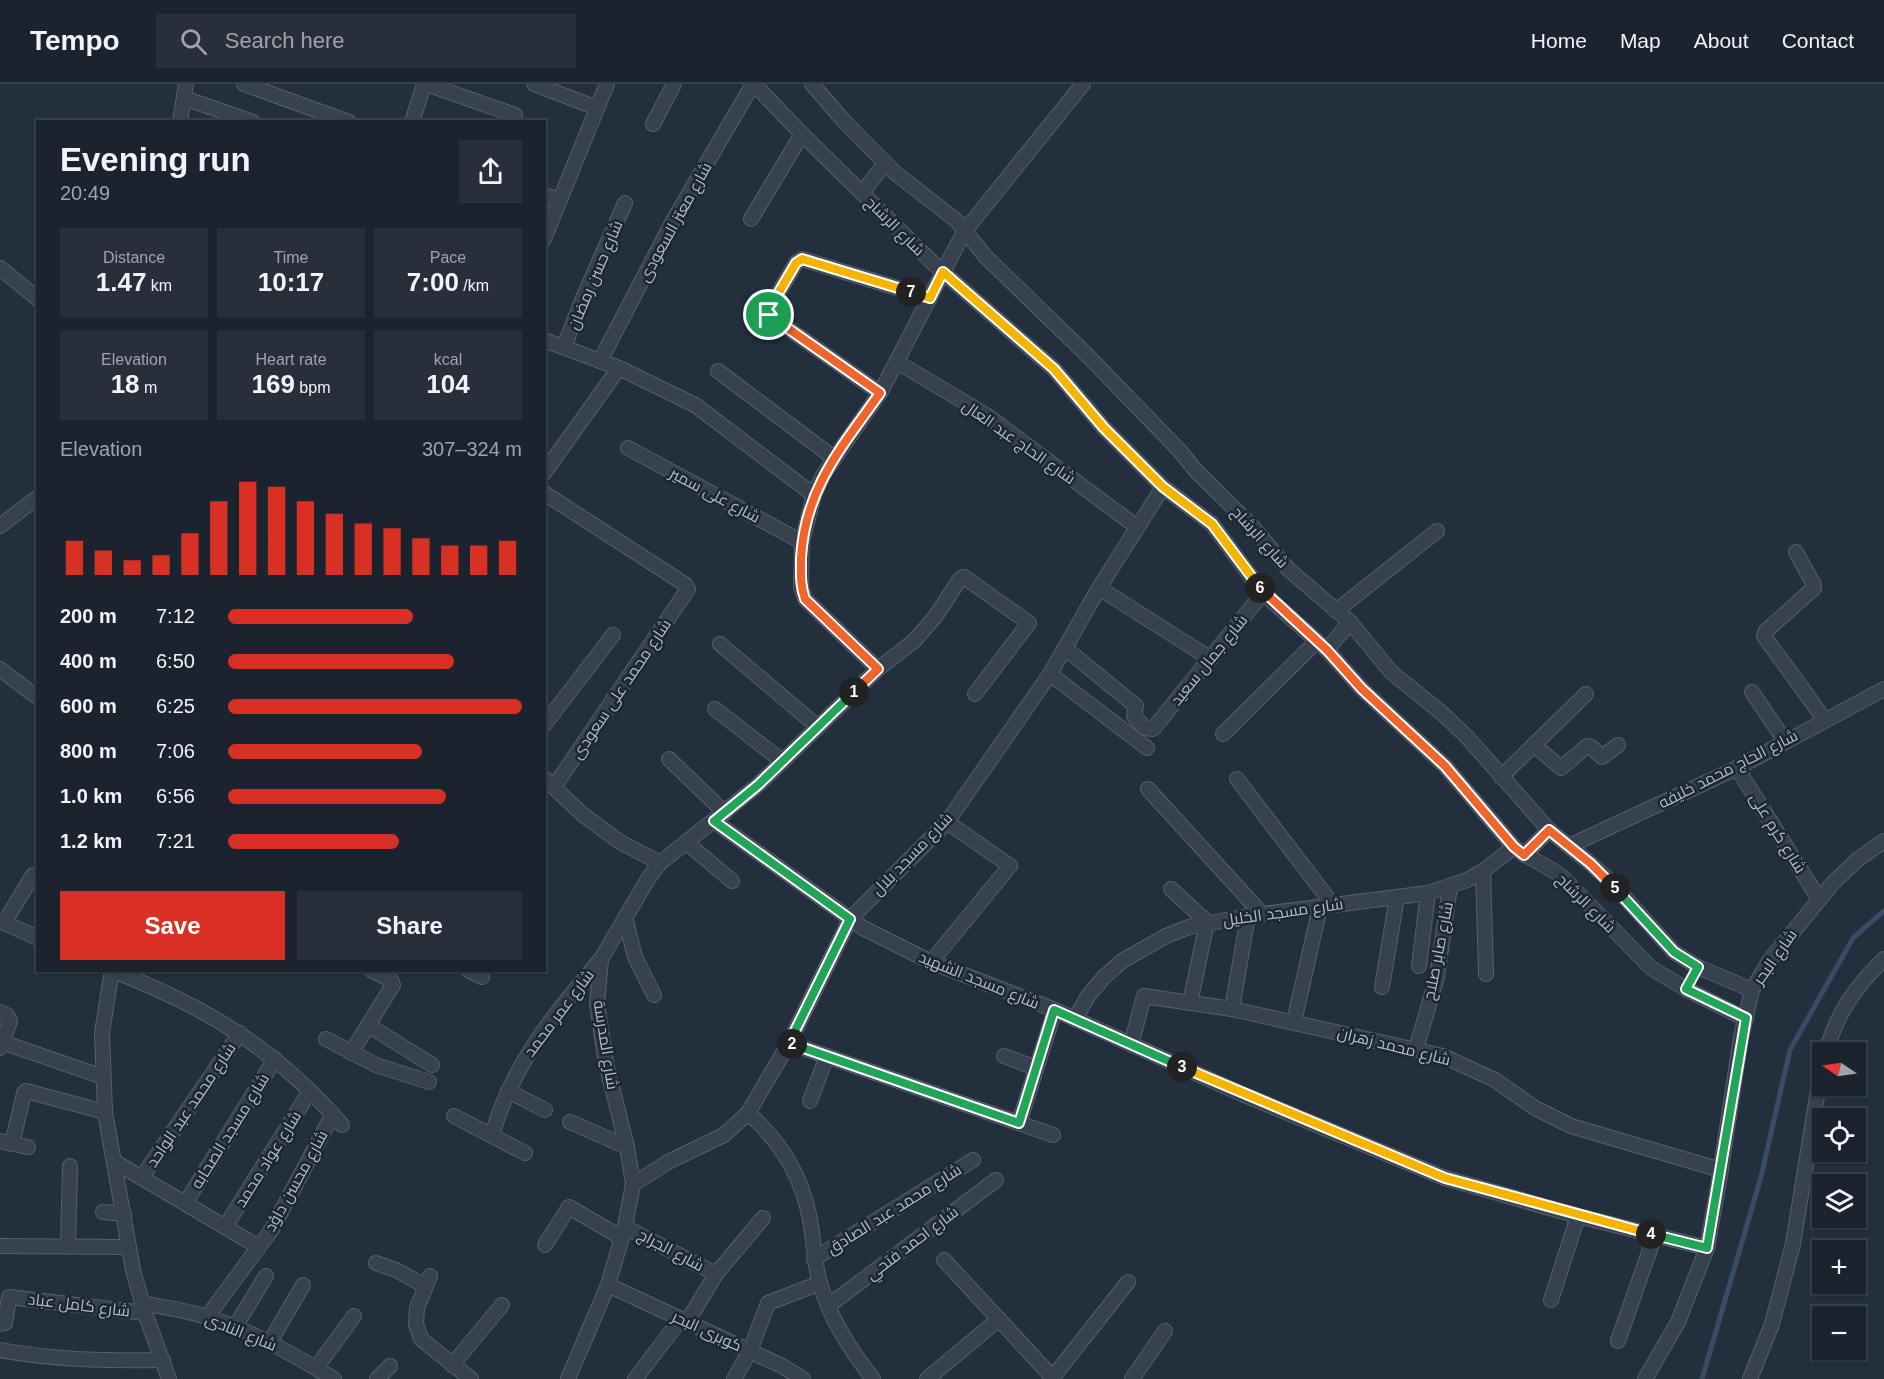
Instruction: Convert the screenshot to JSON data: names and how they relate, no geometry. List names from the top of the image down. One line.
{"streets":{"street":["شارع معتز السعودى","شارع الرشاح","شارع حسن رمضان","شارع الحاج عبد العال","شارع على سمير","شارع جمال سعيد","شارع محمد على سعودى","شارع الحاج محمد خليفه","شارع كرم على","شارع مسجد بلال","شارع مسجد الخليل","شارع صابر صلاح","شارع البحر","شارع مسجد الشهيد","شارع عمر محمد","شارع المدرسة","شارع محمد زهران","شارع محمد عبد الواحد","شارع مسجد الصحابه","شارع عواد محمد","شارع محسن داؤد","شارع محمد عبد الصادق","شارع احمد فتحي","شارع الجراج","شارع كامل عباد","كوبرى البحر","شارع النادى"]},"crossings":[["شارع معتز السعودى","شارع الرشاح"],["شارع الرشاح","شارع جمال سعيد"],["شارع الرشاح","شارع الحاج محمد خليفه"],["شارع الرشاح","شارع مسجد بلال"],["شارع الرشاح","شارع مسجد الخليل"],["شارع الرشاح","شارع البحر"],["شارع الحاج عبد العال","شارع مسجد بلال"],["شارع جمال سعيد","شارع مسجد بلال"],["شارع الحاج محمد خليفه","شارع كرم على"],["شارع كرم على","شارع البحر"],["شارع مسجد بلال","شارع مسجد الشهيد"],["شارع مسجد بلال","شارع المدرسة"],["شارع مسجد الخليل","شارع صابر صلاح"],["شارع مسجد الخليل","شارع مسجد الشهيد"],["شارع صابر صلاح","شارع محمد زهران"],["شارع البحر","شارع مسجد الشهيد"],["شارع البحر","شارع محمد زهران"],["شارع مسجد الشهيد","شارع المدرسة"],["شارع مسجد الشهيد","شارع محمد زهران"],["شارع عمر محمد","شارع المدرسة"],["شارع المدرسة","شارع الجراج"],["شارع المدرسة","كوبرى البحر"],["شارع محسن داؤد","شارع النادى"],["شارع كامل عباد","شارع النادى"]],"north":"left","page":{"header":"Tempo","search":"Search here","nav":["Home","Map","About","Contact"],"heading":["Evening run","20:49"],"stats":[["Distance","1.47 km"],["Time","10:17"],["Pace","7:00 /km"],["Elevation","18 m"],["Heart rate","169 bpm"],["kcal","104"]],"pins":["7","6","1","5","2","3","4"],"chart":["Elevation","307–324 m"],"list":[{"name":"200 m","note":"7:12"},{"name":"400 m","note":"6:50"},{"name":"600 m","note":"6:25"},{"name":"800 m","note":"7:06"},{"name":"1.0 km","note":"6:56"},{"name":"1.2 km","note":"7:21"}],"buttons":["Save","Share"],"map_buttons":["+","−"]}}
